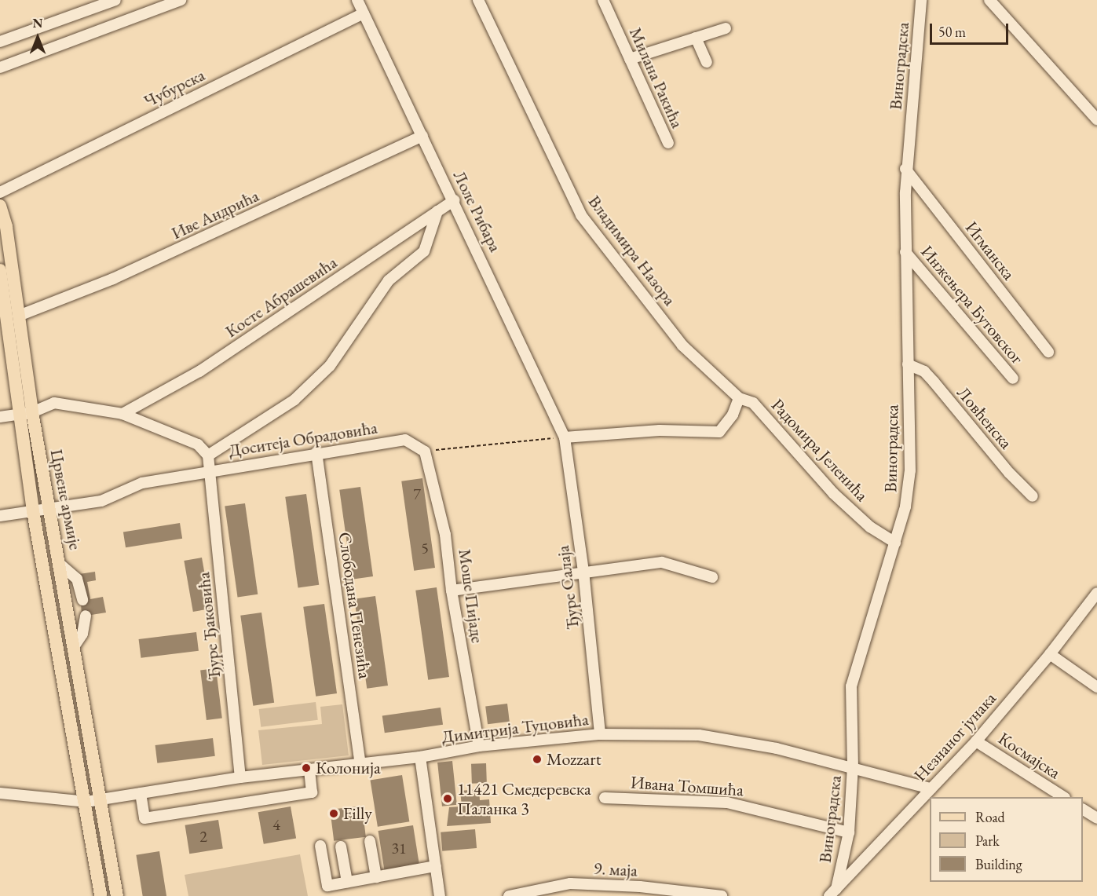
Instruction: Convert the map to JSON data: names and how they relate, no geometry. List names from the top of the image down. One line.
{"streets":{"main road":["Црвене армије"],"street":["Виноградска","Милана Ракића","Чубурска","Лоле Рибара","Иве Андрића","Владимира Назора","Игманска","Косте Абрашевића","Инжењера Бутовског","Ловћенска","Доситеја Обрадовића","Радомира Јеленића","Ђуре Салаја","Моше Пијаде","Слободана Пенезића","Ђуре Ђаковића","Димитрија Туцовића","Незнаног јунака","Космајска","Ивана Томшића","9. маја"]},"crossings":[["Виноградска","Игманска"],["Виноградска","Инжењера Бутовског"],["Виноградска","Ловћенска"],["Виноградска","Радомира Јеленића"],["Виноградска","Димитрија Туцовића"],["Виноградска","Незнаног јунака"],["Виноградска","Ивана Томшића"],["Чубурска","Лоле Рибара"],["Лоле Рибара","Иве Андрића"],["Лоле Рибара","Косте Абрашевића"],["Лоле Рибара","Ђуре Салаја"],["Иве Андрића","Црвене армије"],["Владимира Назора","Радомира Јеленића"],["Косте Абрашевића","Доситеја Обрадовића"],["Доситеја Обрадовића","Црвене армије"],["Доситеја Обрадовића","Моше Пијаде"],["Доситеја Обрадовића","Слободана Пенезића"],["Доситеја Обрадовића","Ђуре Ђаковића"],["Црвене армије","Димитрија Туцовића"],["Ђуре Салаја","Димитрија Туцовића"],["Моше Пијаде","Димитрија Туцовића"],["Слободана Пенезића","Димитрија Туцовића"],["Ђуре Ђаковића","Димитрија Туцовића"],["Димитрија Туцовића","Незнаног јунака"],["Незнаног јунака","Космајска"]],"places":["Mozzart","Колонија","11421 Смедеревска Паланка 3","Filly"],"house_numbers":["7","5","4","2","31"],"legend":["Road","Park","Building"],"scale_bar":"50 m","north":"top"}
